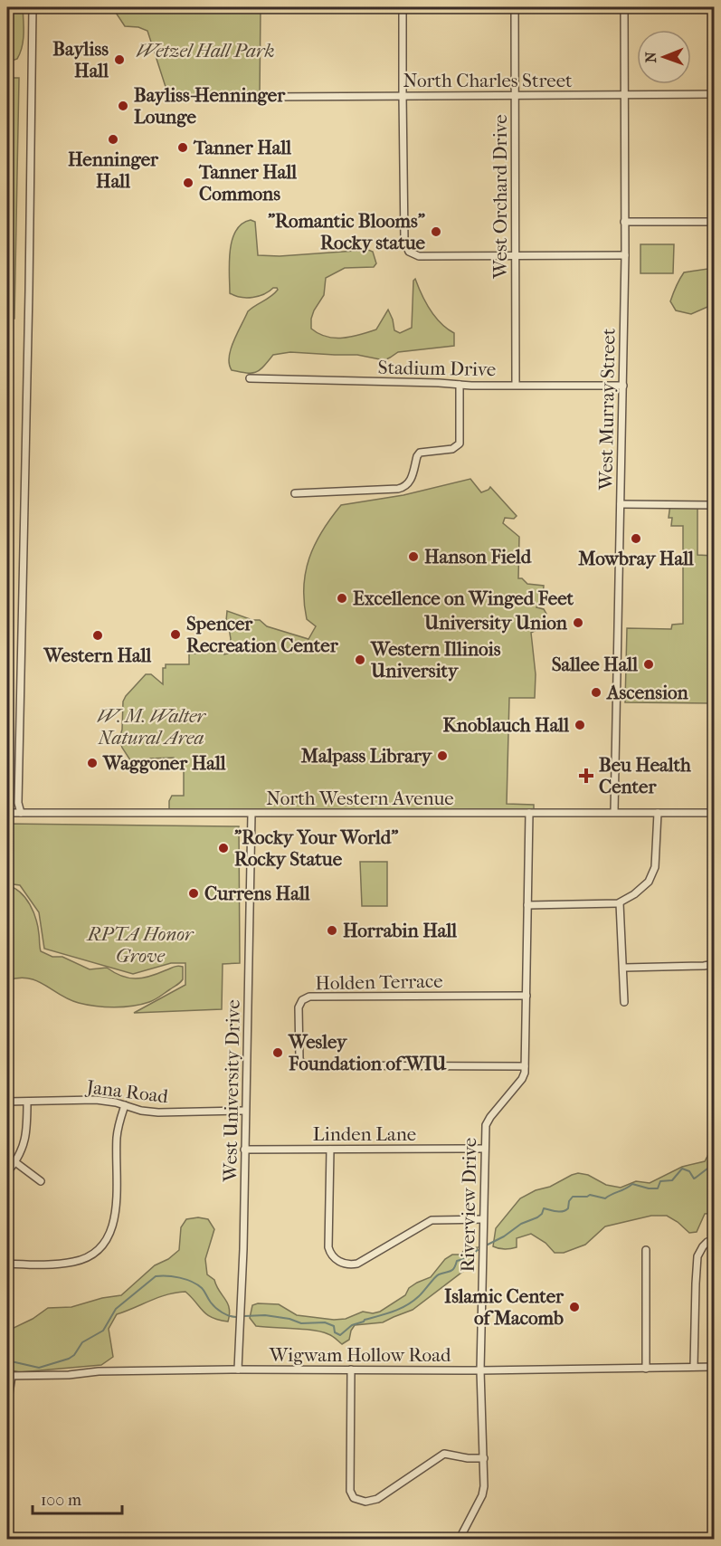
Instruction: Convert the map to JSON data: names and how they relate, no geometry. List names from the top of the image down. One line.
{"streets":{"street":["North Charles Street","West Orchard Drive","Stadium Drive","West Murray Street","North Western Avenue","Holden Terrace","West University Drive","Jana Road","Linden Lane","Riverview Drive","Wigwam Hollow Road"]},"crossings":[["North Charles Street","West Orchard Drive"],["North Charles Street","West Murray Street"],["West Orchard Drive","Stadium Drive"],["Stadium Drive","West Murray Street"],["West Murray Street","North Western Avenue"],["North Western Avenue","West University Drive"],["North Western Avenue","Riverview Drive"],["Holden Terrace","Riverview Drive"],["West University Drive","Jana Road"],["West University Drive","Linden Lane"],["West University Drive","Wigwam Hollow Road"],["Linden Lane","Riverview Drive"],["Riverview Drive","Wigwam Hollow Road"]],"parks":["Wetzel Hall Park","W. M. Walter Natural Area","RPTA Honor Grove"],"places":{"other":["Bayliss Hall","Bayliss-Henninger Lounge","Henninger Hall","Tanner Hall","Tanner Hall Commons","\"Romantic Blooms\" Rocky statue","Mowbray Hall","Hanson Field","Excellence on Winged Feet","University Union","Spencer Recreation Center","Western Hall","Western Illinois University","Sallee Hall","Ascension","Knoblauch Hall","Malpass Library","Waggoner Hall","\"Rocky Your World\" Rocky Statue","Currens Hall","Horrabin Hall","Wesley Foundation of WIU","Islamic Center of Macomb"],"health":["Beu Health Center"]},"scale_bar":"100 m","north":"left"}
